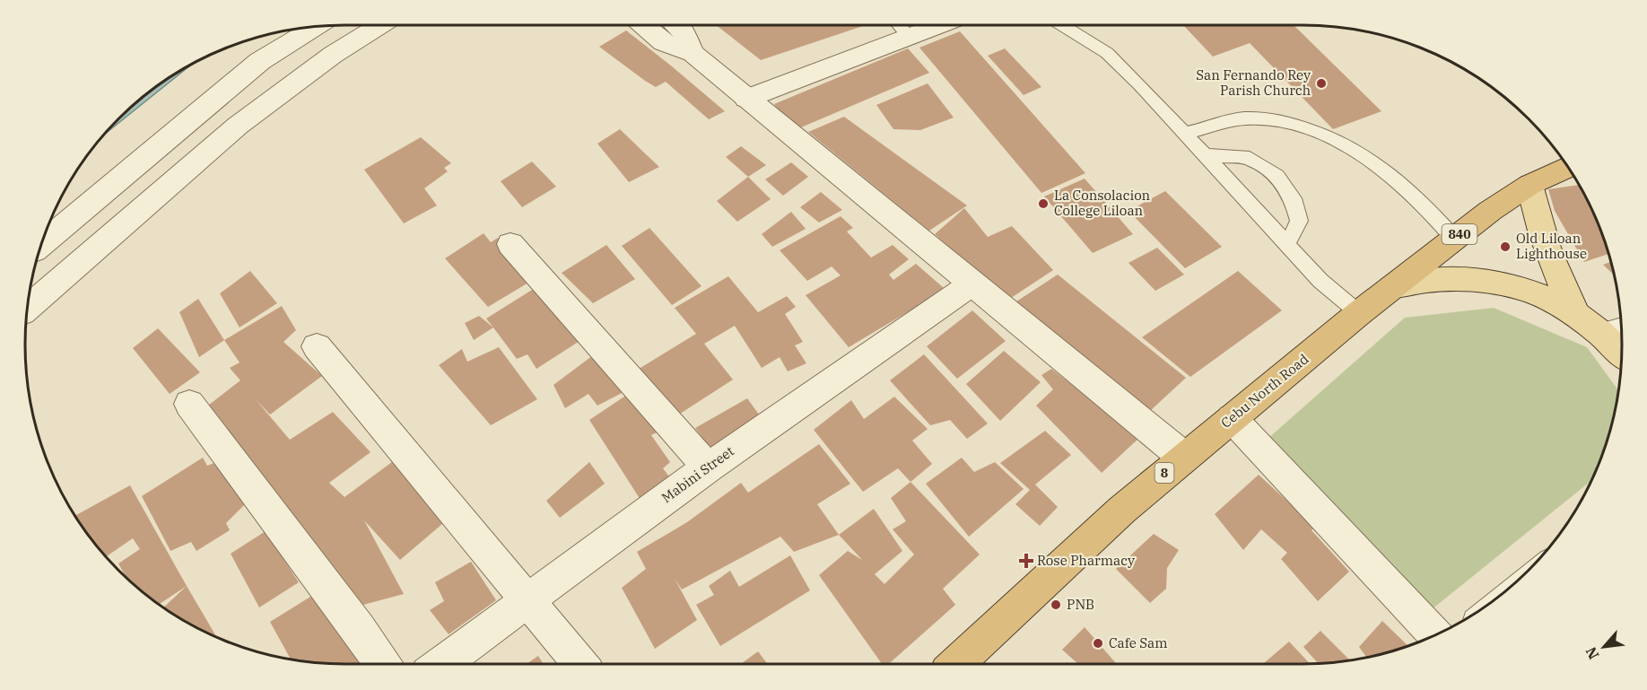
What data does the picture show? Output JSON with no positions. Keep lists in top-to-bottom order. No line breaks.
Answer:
{"streets":{"highway":["840","Cebu North Road","8"],"street":["Mabini Street"]},"crossings":[["840","Cebu North Road"]],"places":{"other":["San Fernando Rey Parish Church","La Consolacion College Liloan","Old Liloan Lighthouse","PNB","Cafe Sam"],"health":["Rose Pharmacy"]},"north":"bottom left"}
